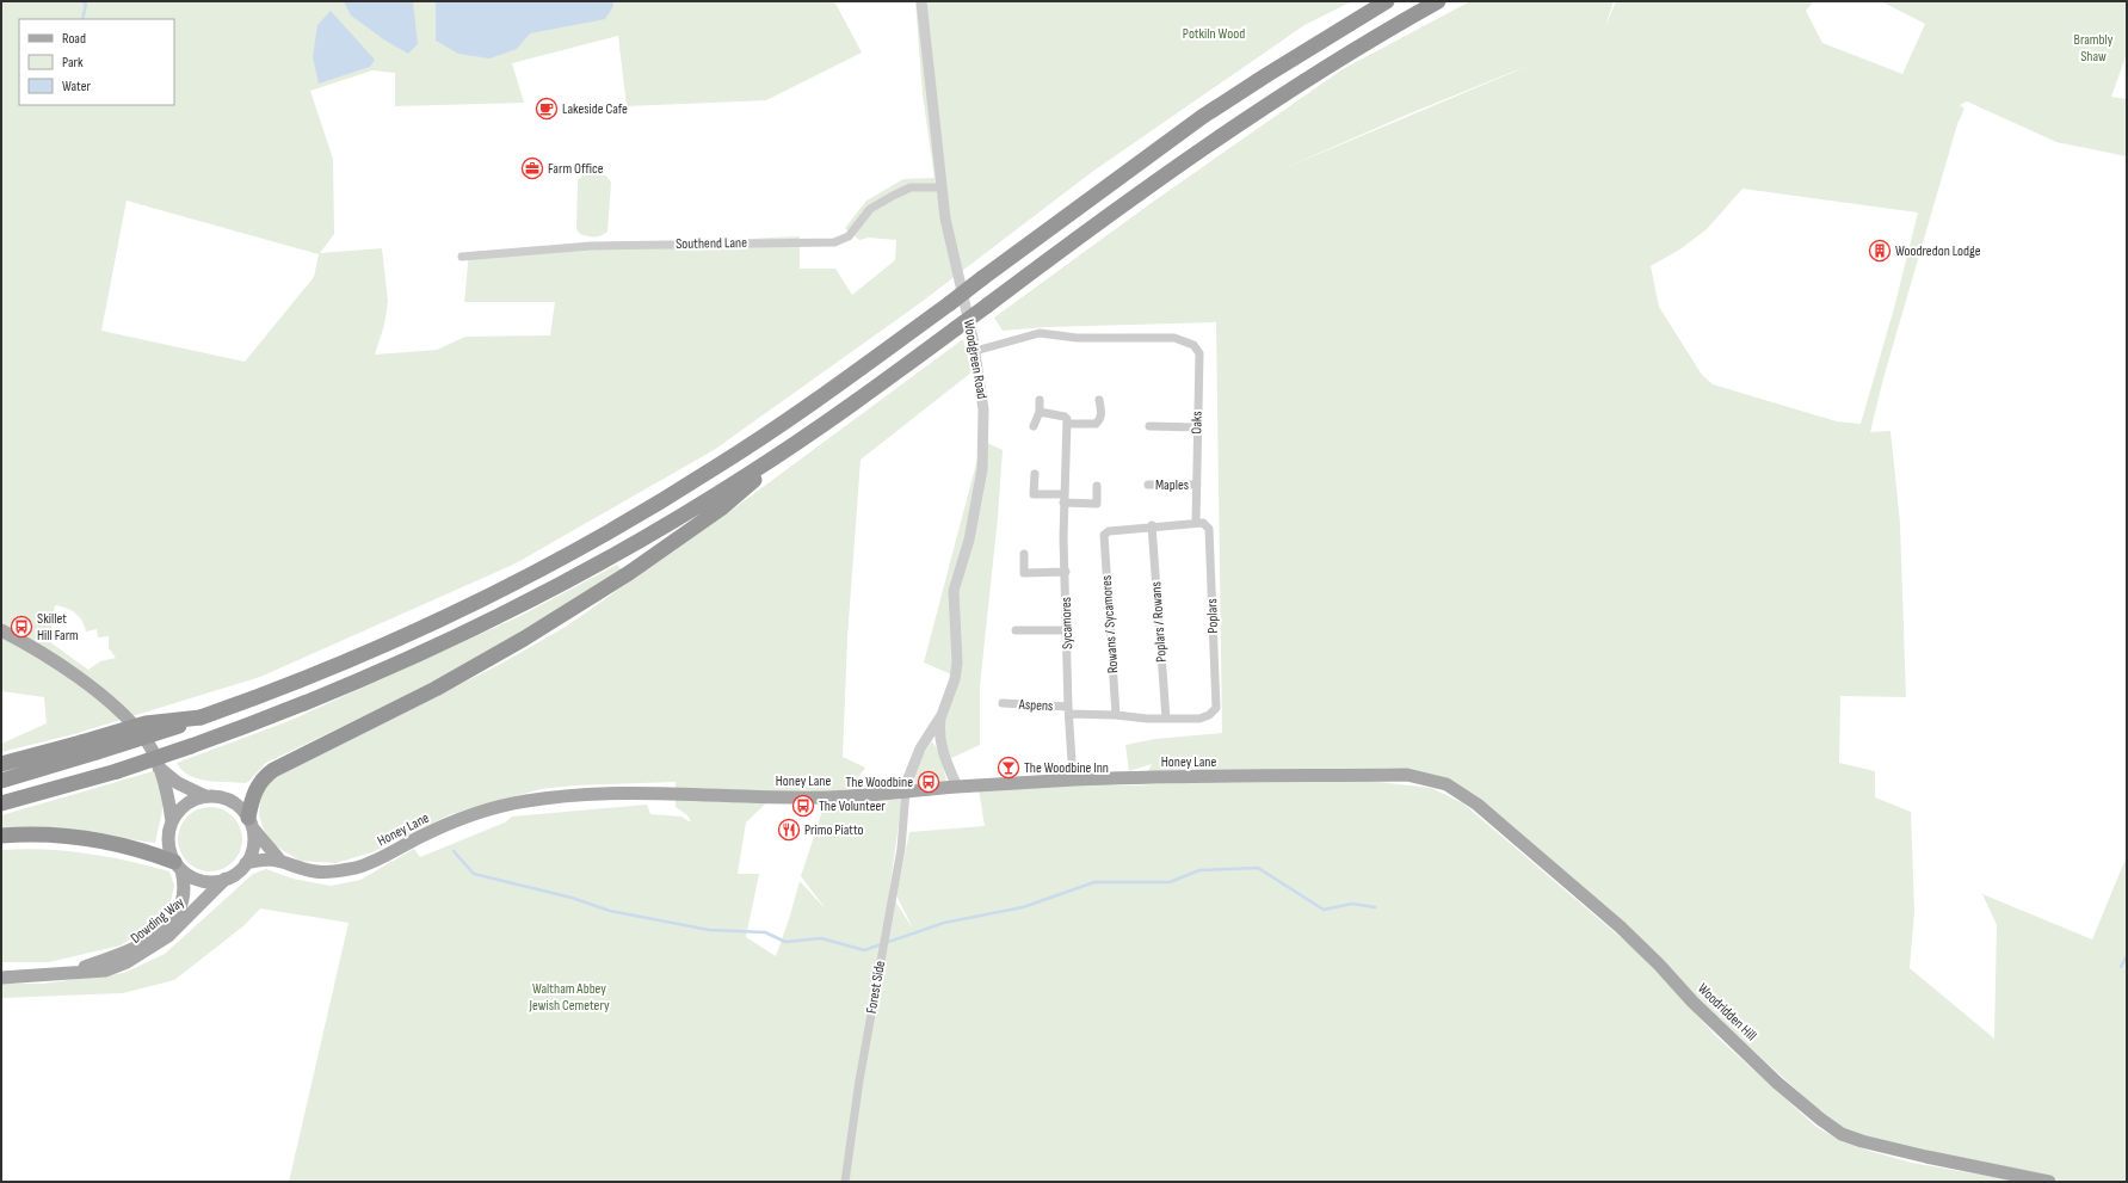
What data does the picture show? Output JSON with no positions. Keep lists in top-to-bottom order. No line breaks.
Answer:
{"streets":{"main road":["Honey Lane","Dowding Way","Woodridden Hill"],"street":["Southend Lane","Woodgreen Road","Oaks","Maples","Poplars","Poplars / Rowans","Sycamores","Rowans / Sycamores","Aspens","Forest Side"]},"crossings":[["Southend Lane","Woodgreen Road"],["Woodgreen Road","Oaks"],["Woodgreen Road","Honey Lane"],["Woodgreen Road","Forest Side"],["Oaks","Maples"],["Oaks","Poplars"],["Poplars","Poplars / Rowans"],["Poplars","Aspens"],["Poplars / Rowans","Rowans / Sycamores"],["Poplars / Rowans","Aspens"],["Sycamores","Aspens"],["Sycamores","Honey Lane"],["Rowans / Sycamores","Aspens"],["Honey Lane","Dowding Way"],["Honey Lane","Forest Side"],["Honey Lane","Woodridden Hill"]],"parks":["Potkiln Wood","Brambly Shaw","Waltham Abbey Jewish Cemetery"],"places":{"cafe":["Lakeside Cafe"],"office":["Farm Office"],"building":["Woodredon Lodge"],"bus stop":["Skillet Hill Farm","The Woodbine","The Volunteer"],"bar":["The Woodbine Inn"],"restaurant":["Primo Piatto"]},"legend":["Road","Park","Water"]}
